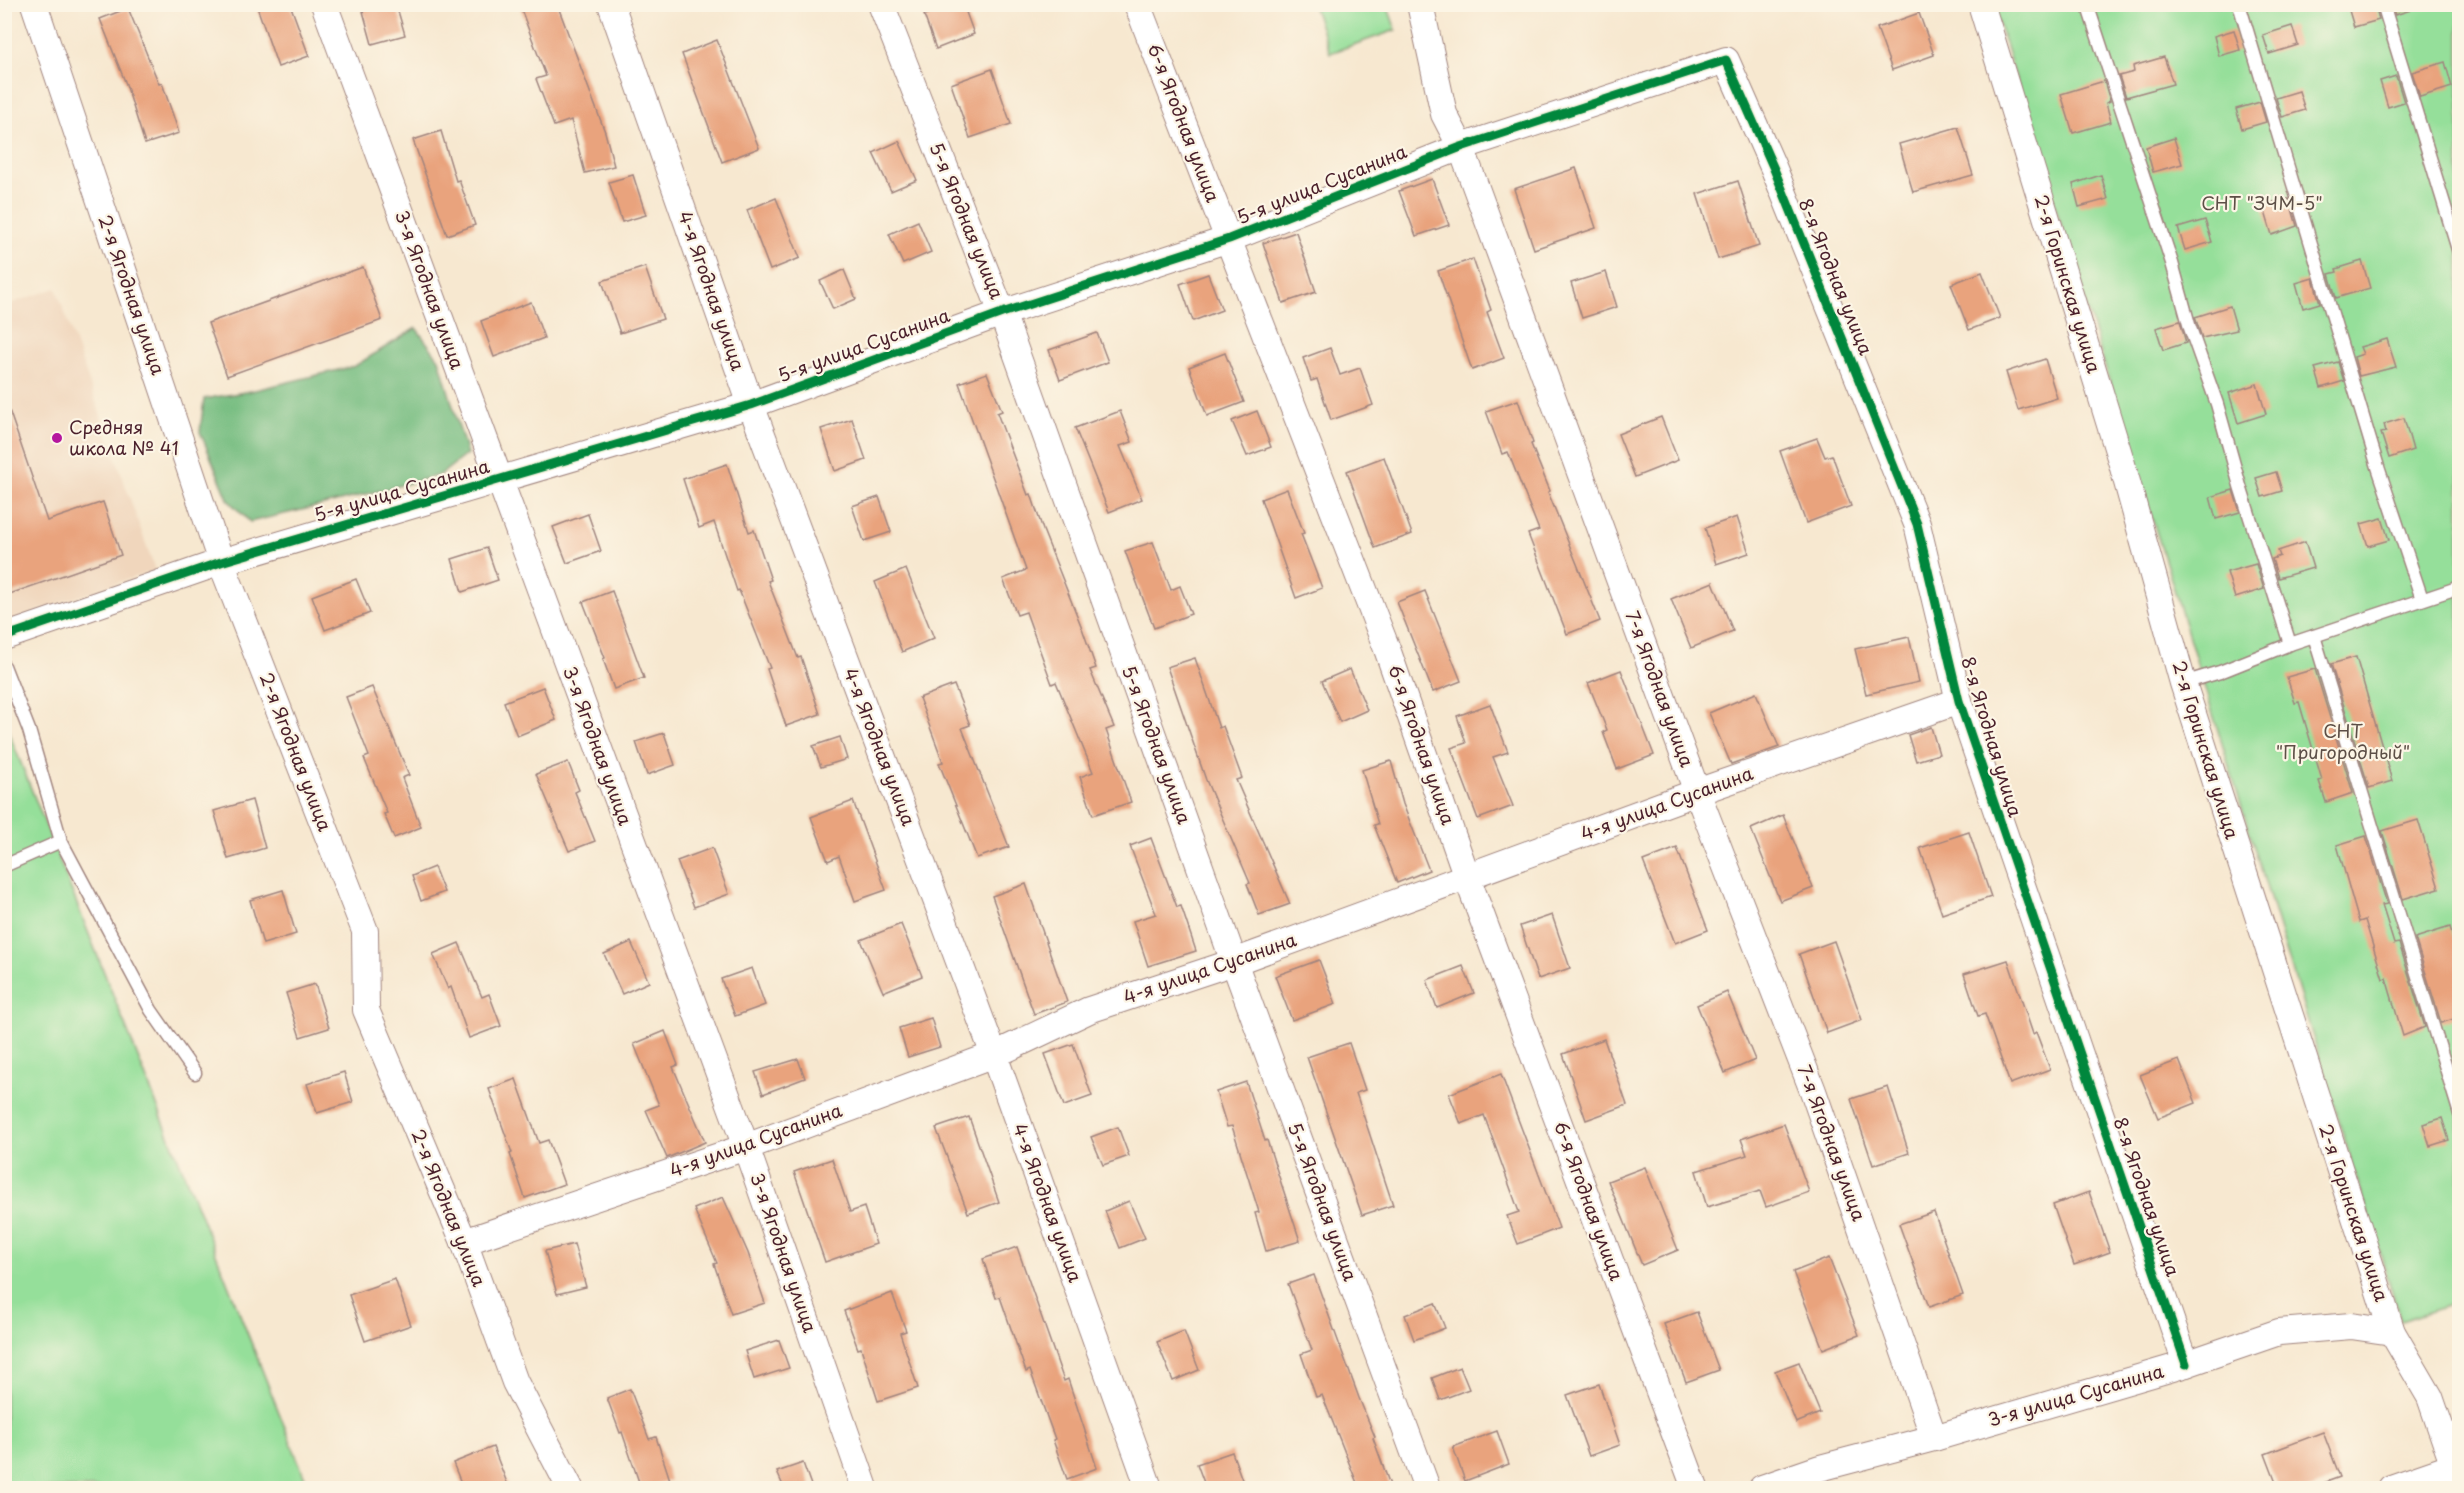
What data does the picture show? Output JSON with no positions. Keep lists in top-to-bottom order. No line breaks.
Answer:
{"streets":{"street":["6-я Ягодная улица","5-я улица Сусанина","5-я Ягодная улица","8-я Ягодная улица","2-я Горинская улица","3-я Ягодная улица","4-я Ягодная улица","2-я Ягодная улица","7-я Ягодная улица","4-я улица Сусанина","3-я улица Сусанина"]},"crossings":[["6-я Ягодная улица","5-я улица Сусанина"],["6-я Ягодная улица","4-я улица Сусанина"],["5-я улица Сусанина","5-я Ягодная улица"],["5-я улица Сусанина","8-я Ягодная улица"],["5-я улица Сусанина","3-я Ягодная улица"],["5-я улица Сусанина","4-я Ягодная улица"],["5-я улица Сусанина","2-я Ягодная улица"],["5-я улица Сусанина","7-я Ягодная улица"],["5-я Ягодная улица","4-я улица Сусанина"],["8-я Ягодная улица","4-я улица Сусанина"],["8-я Ягодная улица","3-я улица Сусанина"],["2-я Горинская улица","3-я улица Сусанина"],["3-я Ягодная улица","4-я улица Сусанина"],["4-я Ягодная улица","4-я улица Сусанина"],["2-я Ягодная улица","4-я улица Сусанина"],["7-я Ягодная улица","4-я улица Сусанина"],["7-я Ягодная улица","3-я улица Сусанина"]],"parks":["СНТ \"ЗЧМ-5\"","СНТ \"Пригородный\""],"places":["Средняя школа № 41"]}
